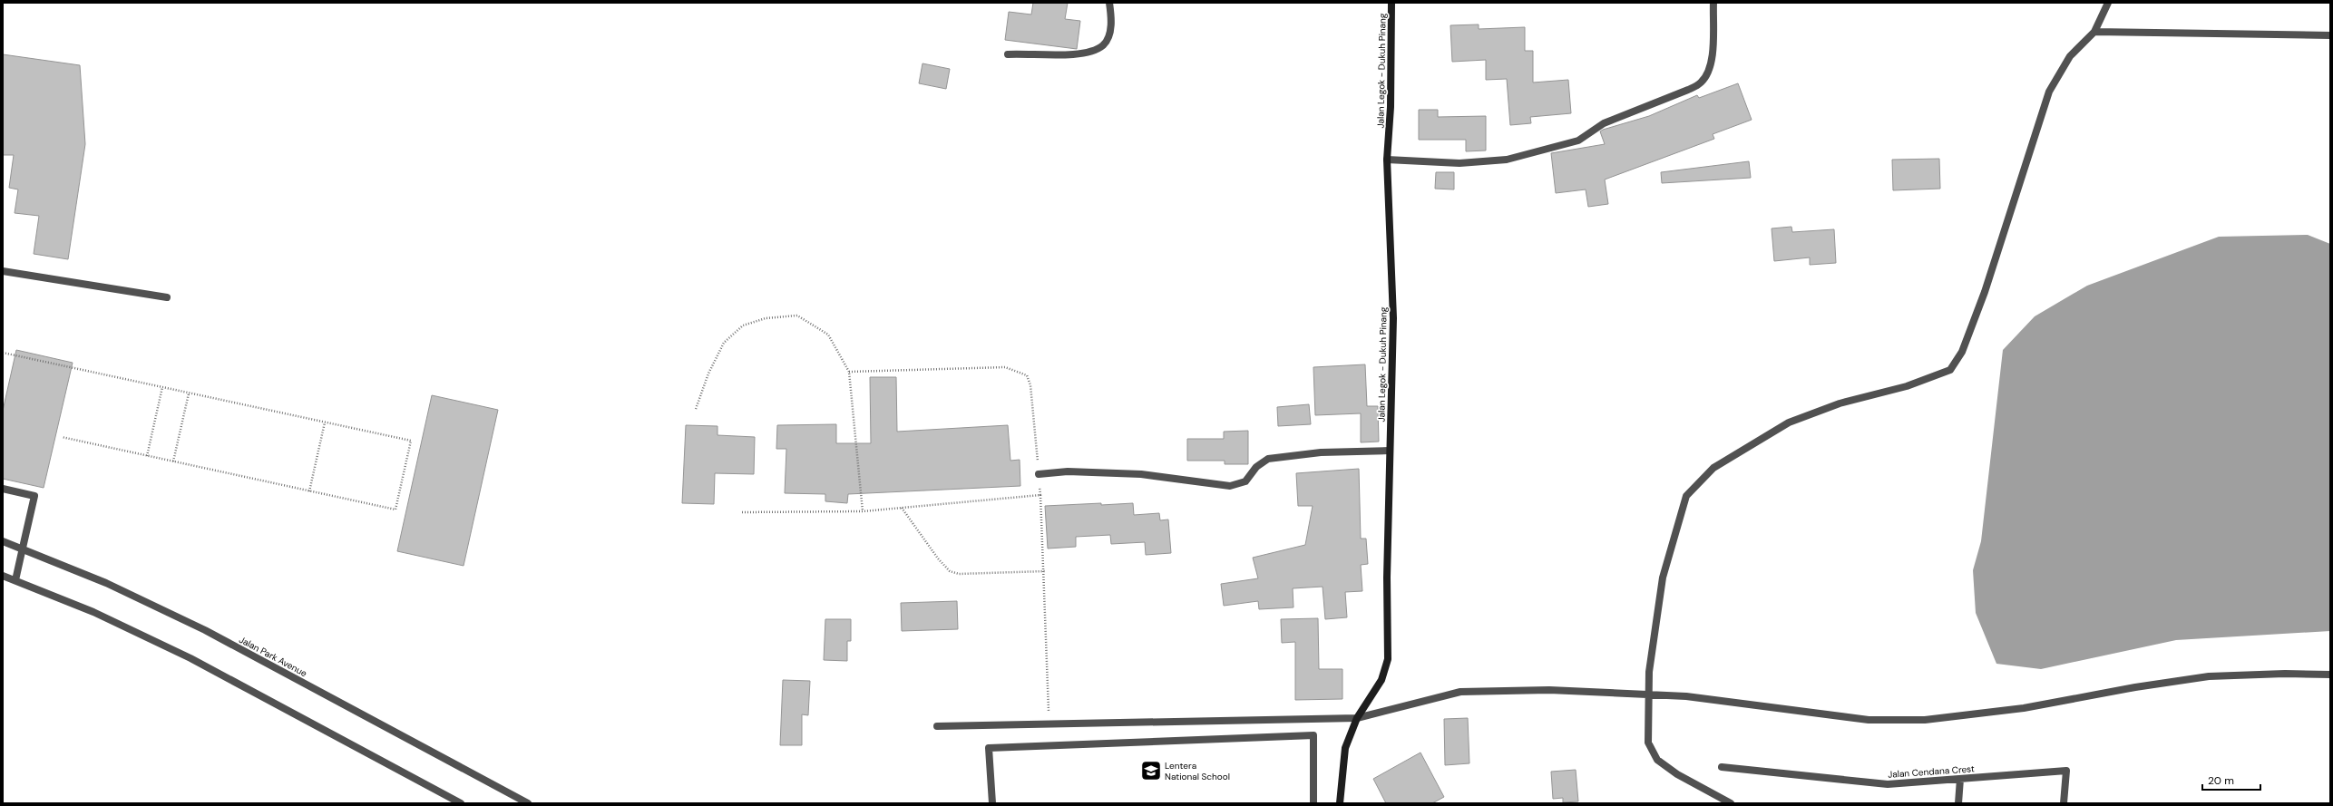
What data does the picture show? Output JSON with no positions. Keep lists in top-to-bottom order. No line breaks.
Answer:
{"streets":{"street":["Jalan Legok - Dukuh Pinang","Jalan Park Avenue","Jalan Cendana Crest"]},"places":{"school or university":["Lentera National School"]},"scale_bar":"20 m"}
